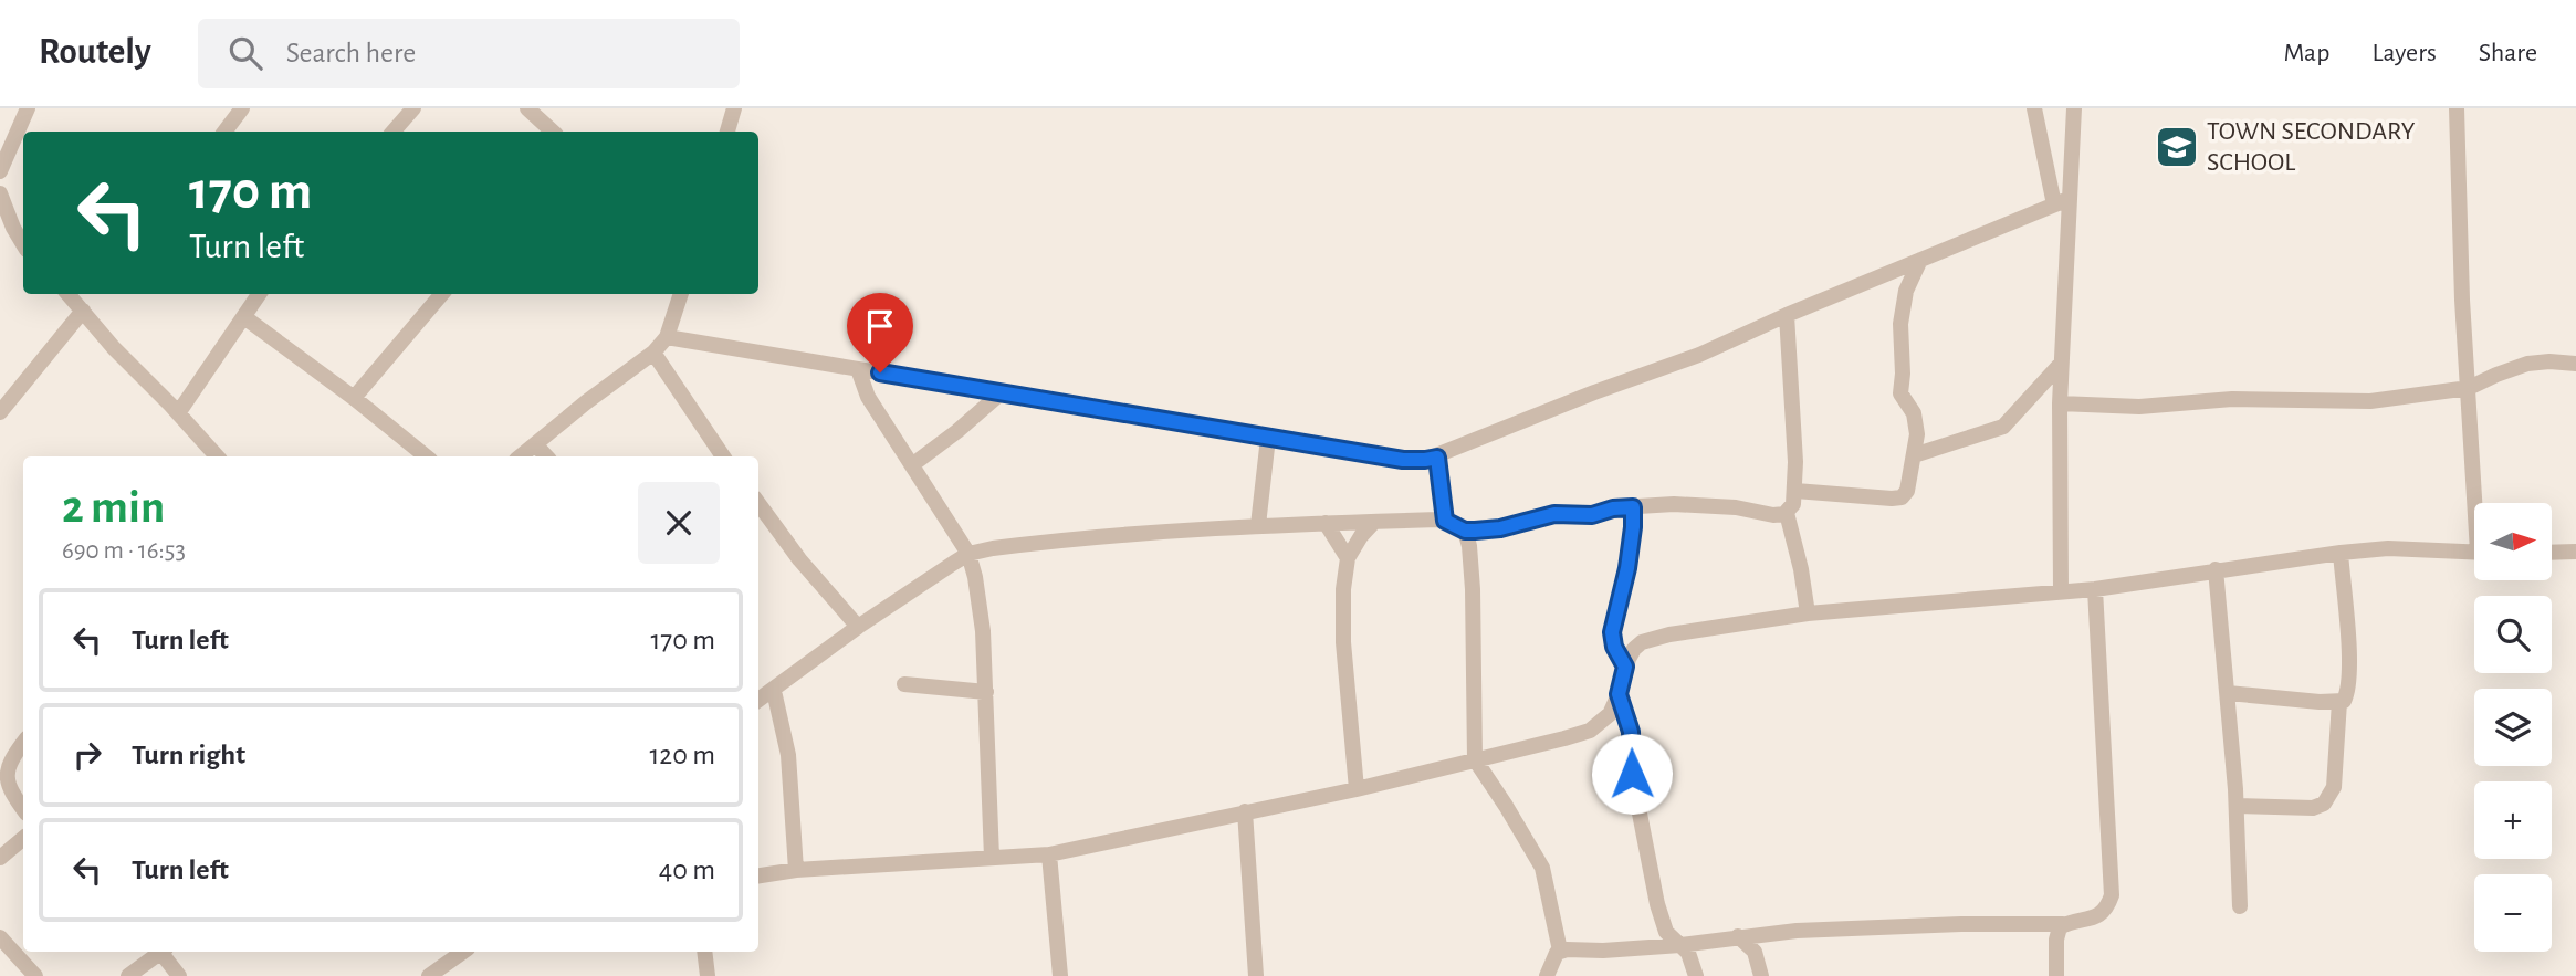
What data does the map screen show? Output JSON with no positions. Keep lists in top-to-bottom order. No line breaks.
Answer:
{"places":{"school or university":["TOWN SECONDARY SCHOOL"]},"north":"right","page":{"header":"Routely","search":"Search here","nav":["Map","Layers","Share"],"turn":["170 m","Turn left"],"heading":["2 min","690 m · 16:53"],"map_buttons":["+","−"],"list":[{"name":"Turn left","value":"170 m"},{"name":"Turn right","value":"120 m"},{"name":"Turn left","value":"40 m"}]}}
